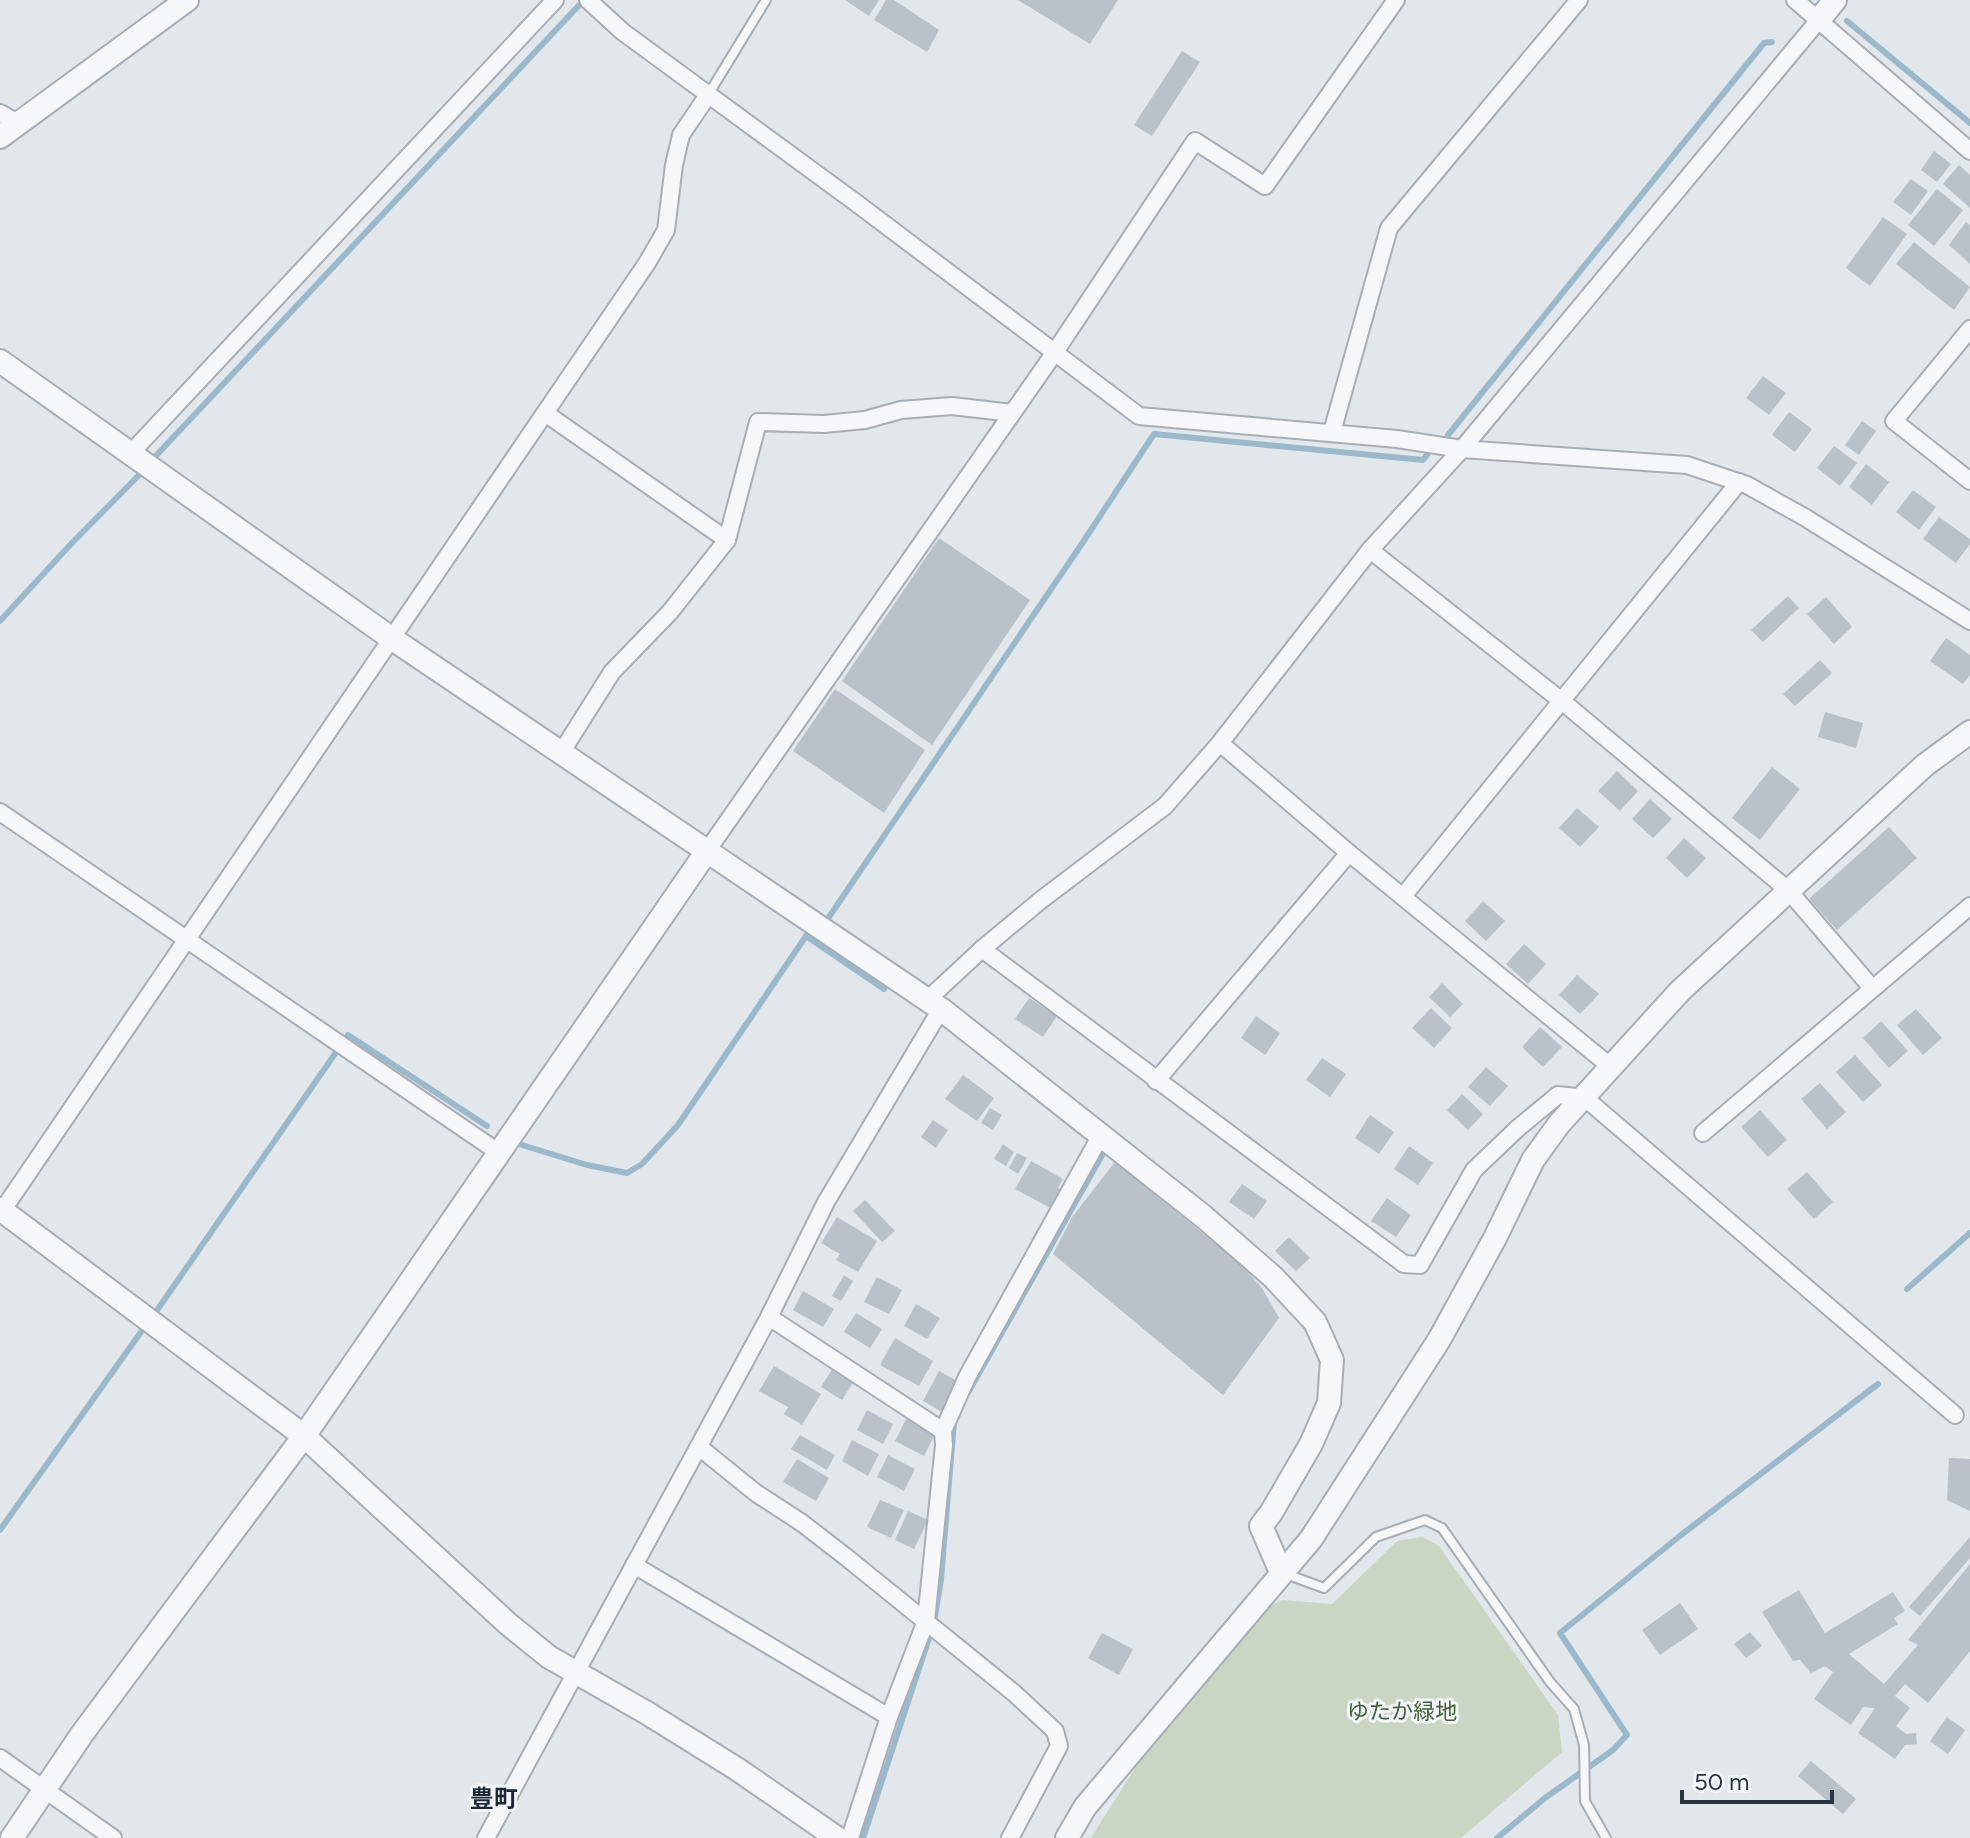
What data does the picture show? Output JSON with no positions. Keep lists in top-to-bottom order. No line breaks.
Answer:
{"districts":["豊町"],"parks":["ゆたか緑地"],"scale_bar":"50 m"}
